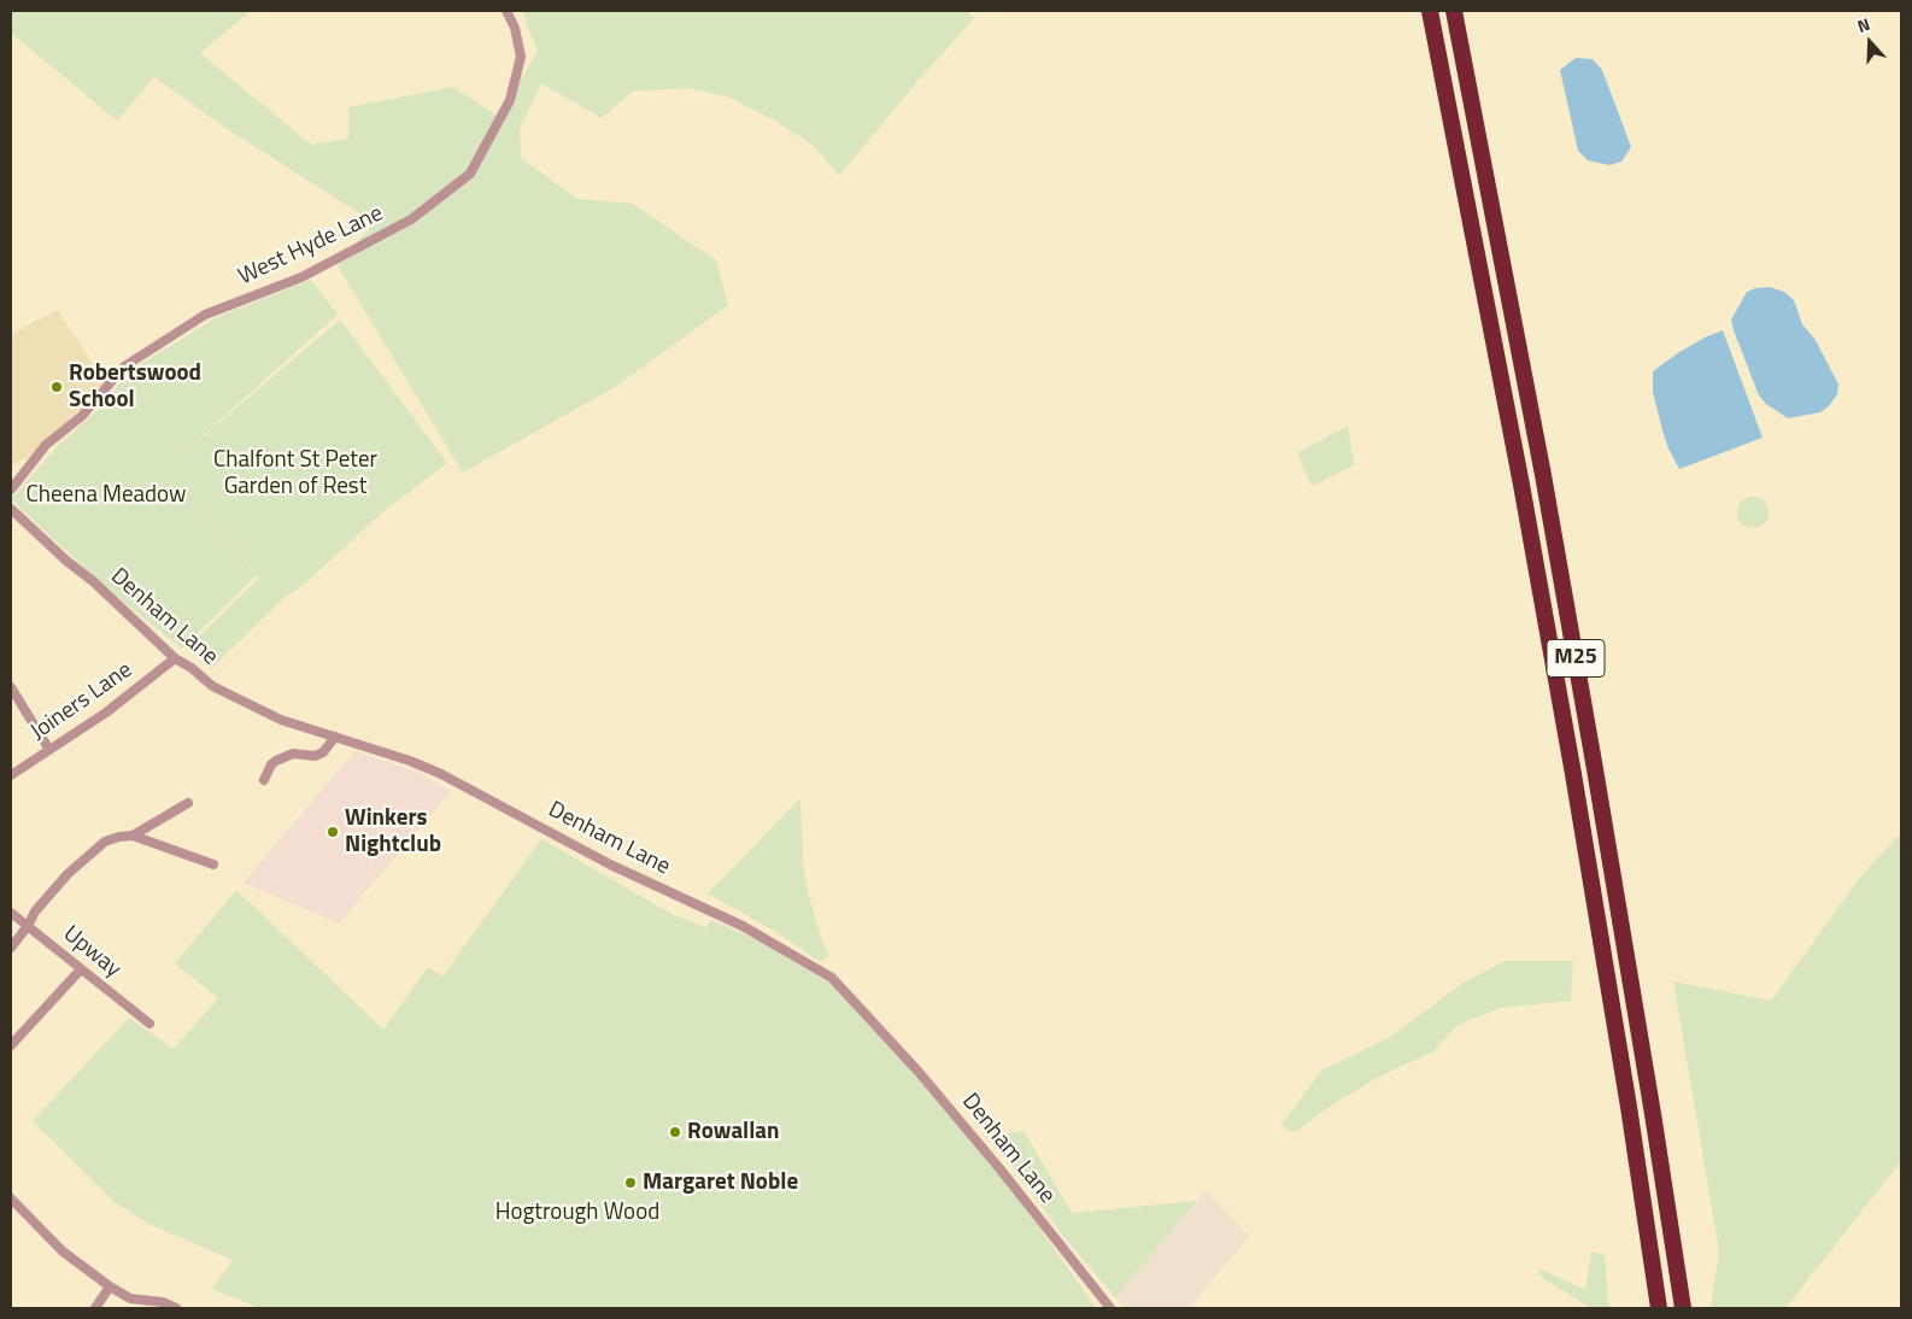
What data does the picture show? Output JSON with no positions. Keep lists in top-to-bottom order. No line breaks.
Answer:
{"streets":{"highway":["M25"],"street":["West Hyde Lane","Denham Lane","Joiners Lane","Upway"]},"crossings":[["Denham Lane","Joiners Lane"]],"parks":["Chalfont St Peter Garden of Rest","Cheena Meadow","Hogtrough Wood"],"places":["Robertswood School","Winkers Nightclub","Rowallan","Margaret Noble"],"north":"top"}
